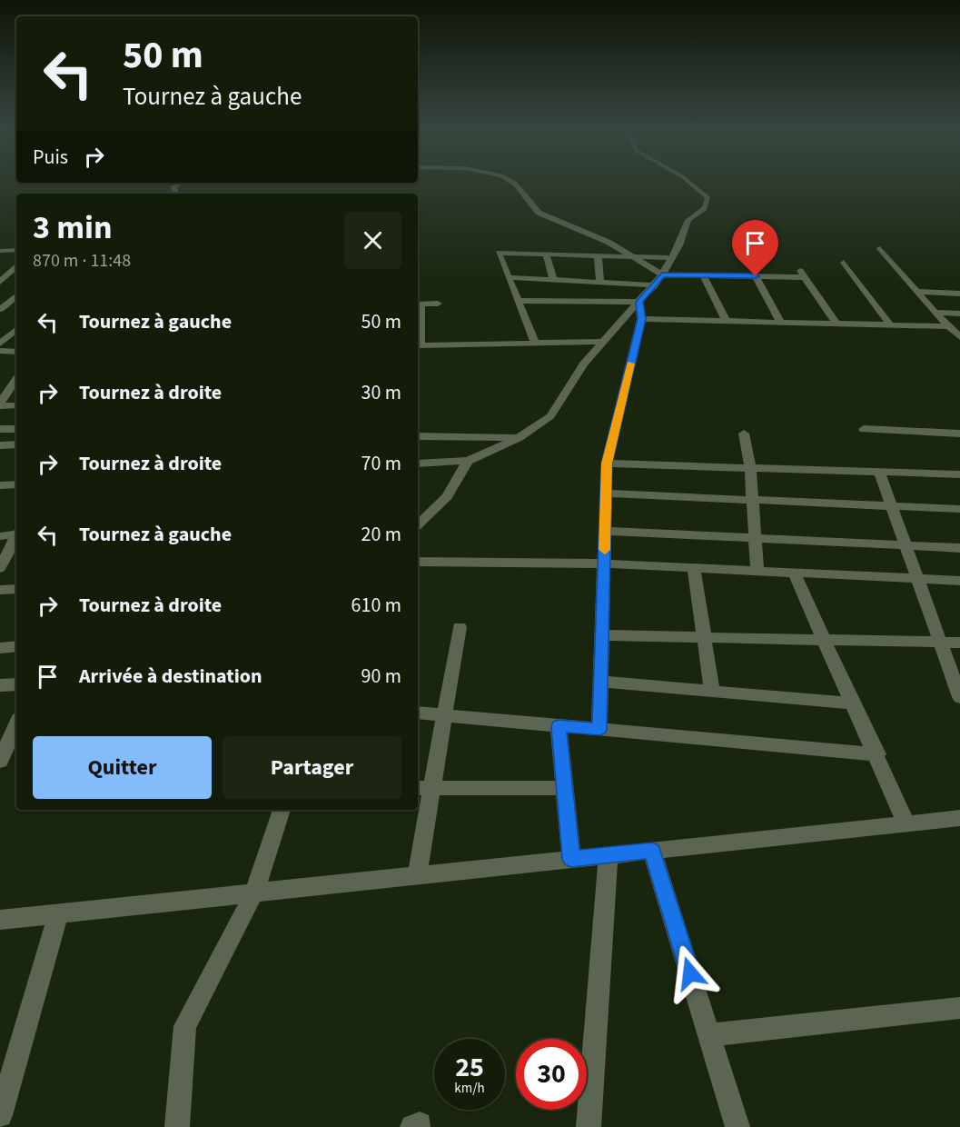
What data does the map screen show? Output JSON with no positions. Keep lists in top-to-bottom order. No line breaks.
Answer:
{"page":{"turn":["50 m","Tournez à gauche"],"then":"Puis","heading":["3 min","870 m · 11:48"],"list":[{"name":"Tournez à gauche","value":"50 m"},{"name":"Tournez à droite","value":"30 m"},{"name":"Tournez à droite","value":"70 m"},{"name":"Tournez à gauche","value":"20 m"},{"name":"Tournez à droite","value":"610 m"},{"name":"Arrivée à destination","value":"90 m"}],"buttons":["Quitter","Partager"],"speed":"25 km/h","limit":"30"}}
